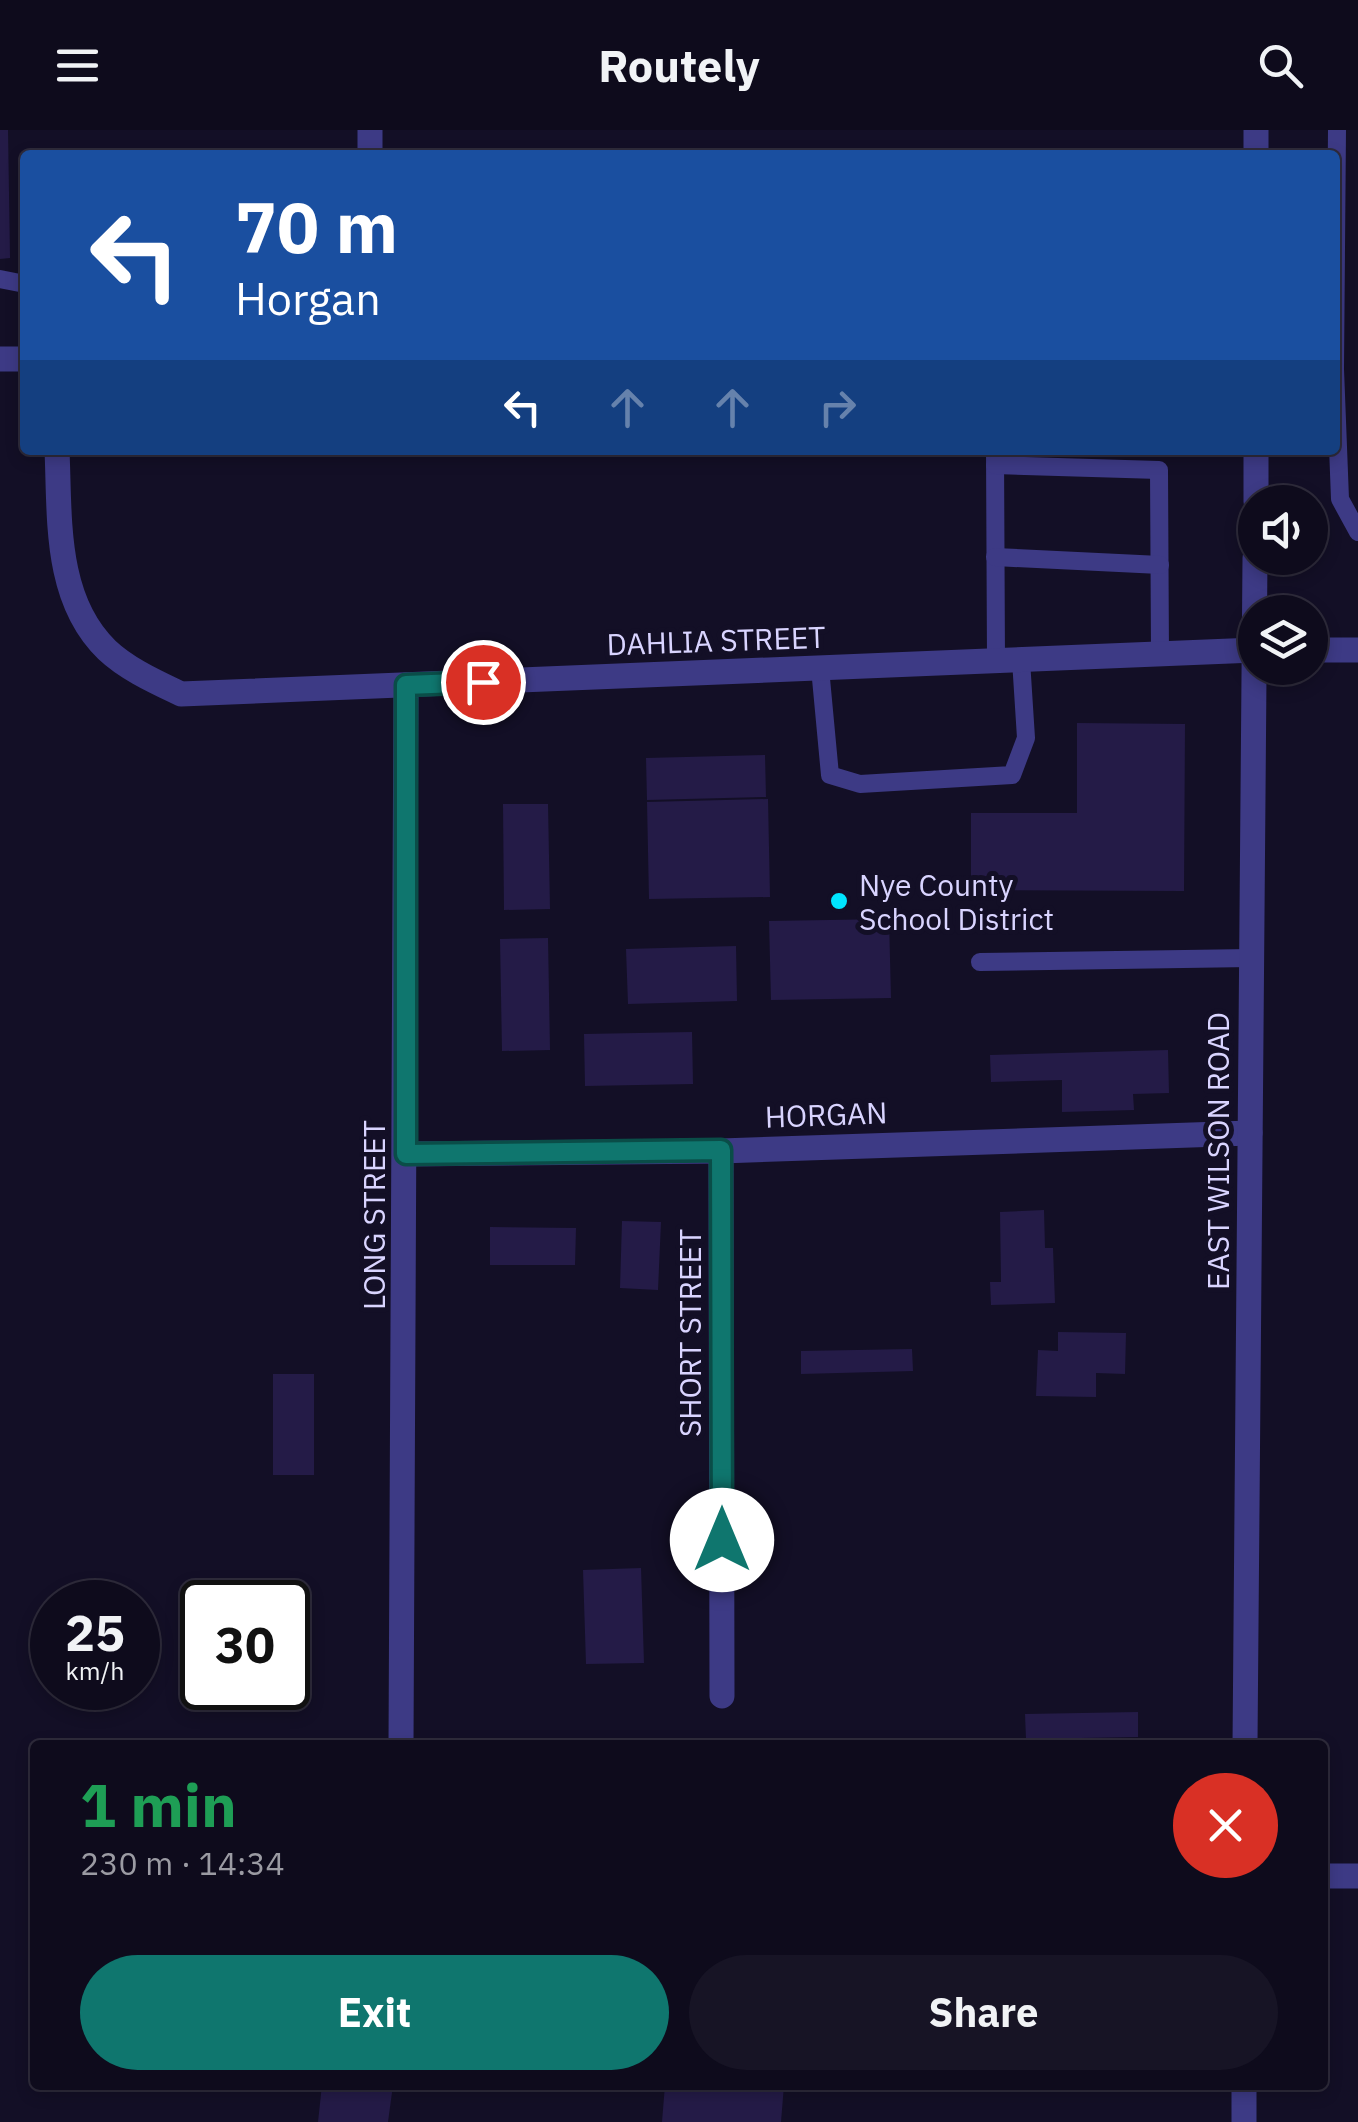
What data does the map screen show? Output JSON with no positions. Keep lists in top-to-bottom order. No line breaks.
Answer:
{"streets":{"street":["DAHLIA STREET","HORGAN","EAST WILSON ROAD","LONG STREET","SHORT STREET"]},"crossings":[["DAHLIA STREET","LONG STREET"],["HORGAN","EAST WILSON ROAD"],["HORGAN","LONG STREET"],["HORGAN","SHORT STREET"]],"places":["Nye County School District"],"page":{"header":"Routely","turn":["70 m","Horgan"],"speed":"25 km/h","limit":"30","heading":["1 min","230 m · 14:34"],"buttons":["Exit","Share"]}}
